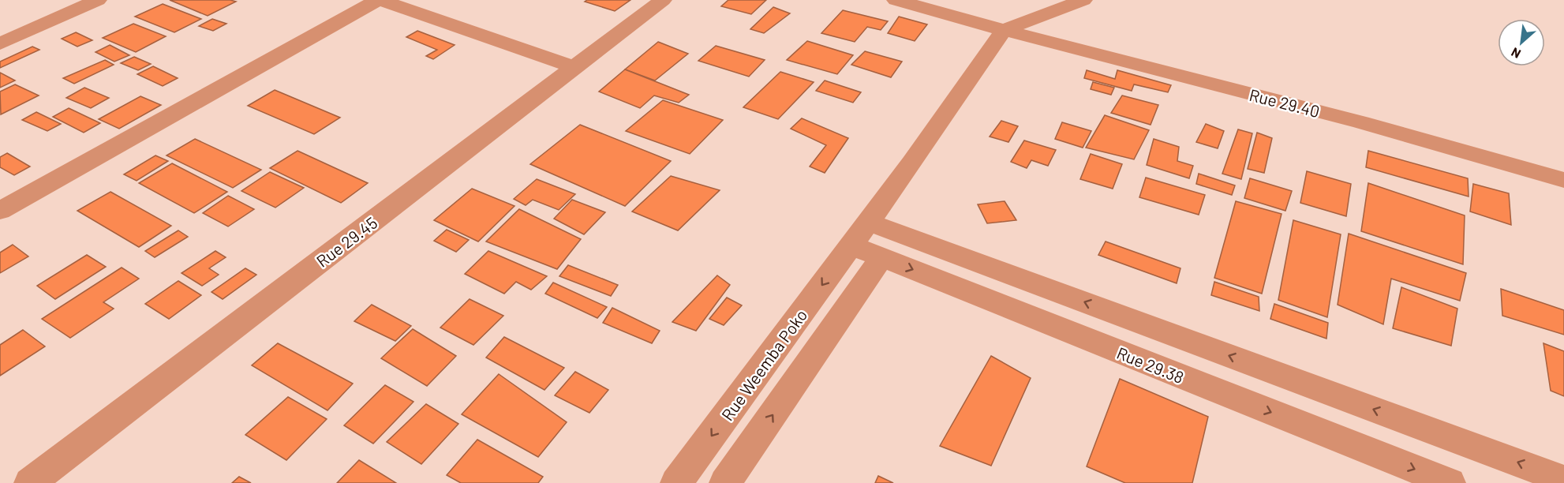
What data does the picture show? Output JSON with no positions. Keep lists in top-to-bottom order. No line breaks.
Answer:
{"streets":{"street":["Rue 29.40","Rue 29.45","Rue Weemba Poko","Rue 29.38"]},"crossings":[["Rue 29.40","Rue Weemba Poko"],["Rue Weemba Poko","Rue 29.38"]],"north":"bottom left"}
